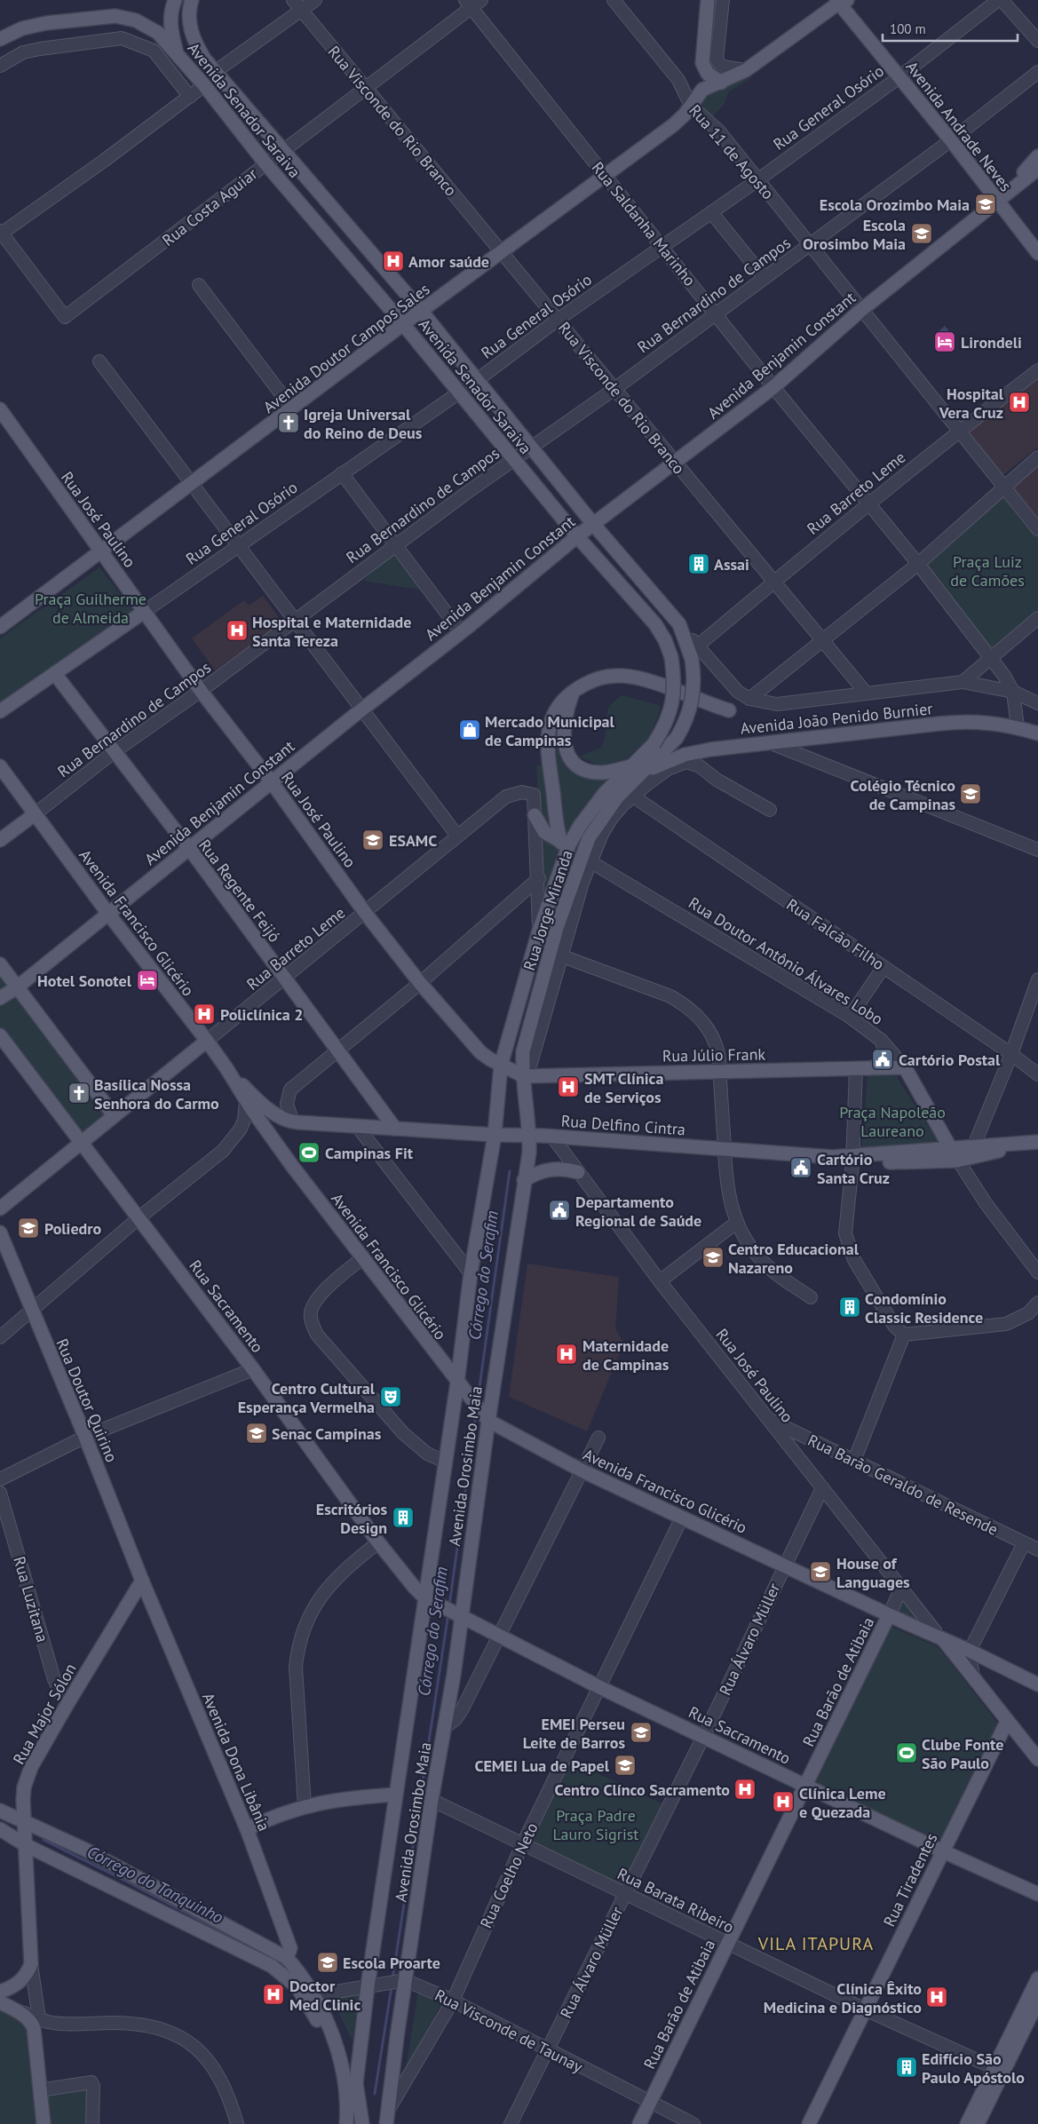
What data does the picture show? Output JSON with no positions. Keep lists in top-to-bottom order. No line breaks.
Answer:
{"streets":{"main road":["Rua General Osório","Avenida Senador Saraiva","Avenida Andrade Neves","Rua Bernardino de Campos","Avenida Doutor Campos Sales","Avenida Benjamin Constant","Rua Barreto Leme","Rua José Paulino","Avenida João Penido Burnier","Rua Regente Feijó","Rua Jorge Miranda","Avenida Francisco Glicério","Rua Doutor Antônio Álvares Lobo","Rua Júlio Frank","Rua Delfino Cintra","Rua Sacramento","Rua Doutor Quirino","Avenida Orosimbo Maia","Rua Barão de Atibaia","Rua Major Sólon","Avenida Dona Libânia","Rua Tiradentes"],"street":["Rua Visconde do Rio Branco","Rua 11 de Agosto","Rua Costa Aguiar","Rua Saldanha Marinho","Rua Falcão Filho","Rua Barão Geraldo de Resende","Rua Luzitana","Rua Álvaro Müller","Rua Coelho Neto","Rua Barata Ribeiro","Rua Visconde de Taunay"]},"crossings":[["Rua General Osório","Avenida Senador Saraiva"],["Rua General Osório","Rua Visconde do Rio Branco"],["Rua General Osório","Avenida Andrade Neves"],["Rua General Osório","Rua 11 de Agosto"],["Rua General Osório","Rua Saldanha Marinho"],["Rua General Osório","Rua José Paulino"],["Rua General Osório","Rua Regente Feijó"],["Avenida Senador Saraiva","Rua Costa Aguiar"],["Avenida Senador Saraiva","Rua Bernardino de Campos"],["Avenida Senador Saraiva","Avenida Doutor Campos Sales"],["Avenida Senador Saraiva","Avenida Benjamin Constant"],["Avenida Senador Saraiva","Avenida João Penido Burnier"],["Avenida Senador Saraiva","Rua Jorge Miranda"],["Rua Visconde do Rio Branco","Rua Costa Aguiar"],["Rua Visconde do Rio Branco","Rua Bernardino de Campos"],["Rua Visconde do Rio Branco","Avenida Doutor Campos Sales"],["Rua Visconde do Rio Branco","Avenida Benjamin Constant"],["Rua Visconde do Rio Branco","Rua Barreto Leme"],["Avenida Andrade Neves","Rua Bernardino de Campos"],["Avenida Andrade Neves","Avenida Doutor Campos Sales"],["Avenida Andrade Neves","Avenida Benjamin Constant"],["Rua 11 de Agosto","Rua Bernardino de Campos"],["Rua 11 de Agosto","Avenida Doutor Campos Sales"],["Rua 11 de Agosto","Avenida Benjamin Constant"],["Rua 11 de Agosto","Rua Barreto Leme"],["Rua Costa Aguiar","Rua Saldanha Marinho"],["Rua Saldanha Marinho","Rua Bernardino de Campos"],["Rua Saldanha Marinho","Avenida Doutor Campos Sales"],["Rua Saldanha Marinho","Avenida Benjamin Constant"],["Rua Saldanha Marinho","Rua Barreto Leme"],["Rua Saldanha Marinho","Avenida João Penido Burnier"],["Rua Bernardino de Campos","Rua José Paulino"],["Rua Bernardino de Campos","Rua Regente Feijó"],["Rua Bernardino de Campos","Avenida Francisco Glicério"],["Avenida Doutor Campos Sales","Rua José Paulino"],["Avenida Benjamin Constant","Rua José Paulino"],["Avenida Benjamin Constant","Rua Regente Feijó"],["Avenida Benjamin Constant","Avenida Francisco Glicério"],["Rua Barreto Leme","Rua José Paulino"],["Rua Barreto Leme","Rua Regente Feijó"],["Rua Barreto Leme","Rua Jorge Miranda"],["Rua Barreto Leme","Avenida Francisco Glicério"],["Rua Barreto Leme","Rua Sacramento"],["Rua José Paulino","Rua Jorge Miranda"],["Rua José Paulino","Avenida Francisco Glicério"],["Rua José Paulino","Rua Júlio Frank"],["Rua José Paulino","Rua Delfino Cintra"],["Rua José Paulino","Avenida Orosimbo Maia"],["Rua José Paulino","Rua Barão Geraldo de Resende"],["Rua José Paulino","Rua Álvaro Müller"],["Rua José Paulino","Rua Barão de Atibaia"],["Rua José Paulino","Rua Tiradentes"],["Avenida João Penido Burnier","Rua Jorge Miranda"],["Rua Regente Feijó","Rua Delfino Cintra"],["Rua Jorge Miranda","Rua Falcão Filho"],["Rua Jorge Miranda","Rua Doutor Antônio Álvares Lobo"],["Rua Jorge Miranda","Rua Júlio Frank"],["Rua Jorge Miranda","Avenida Orosimbo Maia"],["Avenida Francisco Glicério","Rua Delfino Cintra"],["Avenida Francisco Glicério","Avenida Orosimbo Maia"],["Avenida Francisco Glicério","Rua Álvaro Müller"],["Avenida Francisco Glicério","Rua Barão de Atibaia"],["Avenida Francisco Glicério","Rua Coelho Neto"],["Rua Doutor Antônio Álvares Lobo","Rua Júlio Frank"],["Rua Doutor Antônio Álvares Lobo","Rua Delfino Cintra"],["Rua Júlio Frank","Avenida Orosimbo Maia"],["Rua Delfino Cintra","Avenida Orosimbo Maia"],["Rua Sacramento","Avenida Orosimbo Maia"],["Rua Sacramento","Rua Álvaro Müller"],["Rua Sacramento","Rua Barão de Atibaia"],["Rua Sacramento","Rua Coelho Neto"],["Rua Sacramento","Rua Tiradentes"],["Rua Doutor Quirino","Rua Major Sólon"],["Rua Doutor Quirino","Avenida Dona Libânia"],["Avenida Orosimbo Maia","Rua Coelho Neto"],["Avenida Orosimbo Maia","Rua Barata Ribeiro"],["Avenida Orosimbo Maia","Rua Visconde de Taunay"],["Rua Luzitana","Rua Major Sólon"],["Rua Álvaro Müller","Rua Barata Ribeiro"],["Rua Álvaro Müller","Rua Visconde de Taunay"],["Rua Barão de Atibaia","Rua Barata Ribeiro"],["Rua Barão de Atibaia","Rua Visconde de Taunay"],["Rua Major Sólon","Avenida Dona Libânia"],["Rua Coelho Neto","Rua Barata Ribeiro"],["Rua Coelho Neto","Rua Visconde de Taunay"],["Rua Tiradentes","Rua Barata Ribeiro"]],"districts":["VILA ITAPURA"],"water":["Córrego do Serafim","Córrego do Tanquinho"],"parks":["Praça Luiz de Camões","Praça Guilherme de Almeida","Praça Napoleão Laureano","Praça Padre Lauro Sigrist"],"places":{"school or university":["Escola Orozimbo Maia","Escola Orosimbo Maia","Colégio Técnico de Campinas","ESAMC","Poliedro","Centro Educacional Nazareno","Senac Campinas","House of Languages","EMEI Perseu Leite de Barros","CEMEI Lua de Papel","Escola Proarte"],"hospital":["Amor saúde","Hospital Vera Cruz","Hospital e Maternidade Santa Tereza","Policlínica 2","SMT Clínica de Serviços","Maternidade de Campinas","Centro Clínco Sacramento","Clínica Leme e Quezada","Doctor Med Clinic","Clínica Êxito Medicina e Diagnóstico"],"hotel":["Lirondeli","Hotel Sonotel"],"church":["Igreja Universal do Reino de Deus","Basílica Nossa Senhora do Carmo"],"building":["Assai","Condomínio Classic Residence","Escritórios Design","Edifício São Paulo Apóstolo"],"shop":["Mercado Municipal de Campinas"],"public building":["Cartório Postal","Cartório Santa Cruz","Departamento Regional de Saúde"],"sports":["Campinas Fit","Clube Fonte São Paulo"],"theatre":["Centro Cultural Esperança Vermelha"]},"scale_bar":"100 m"}
